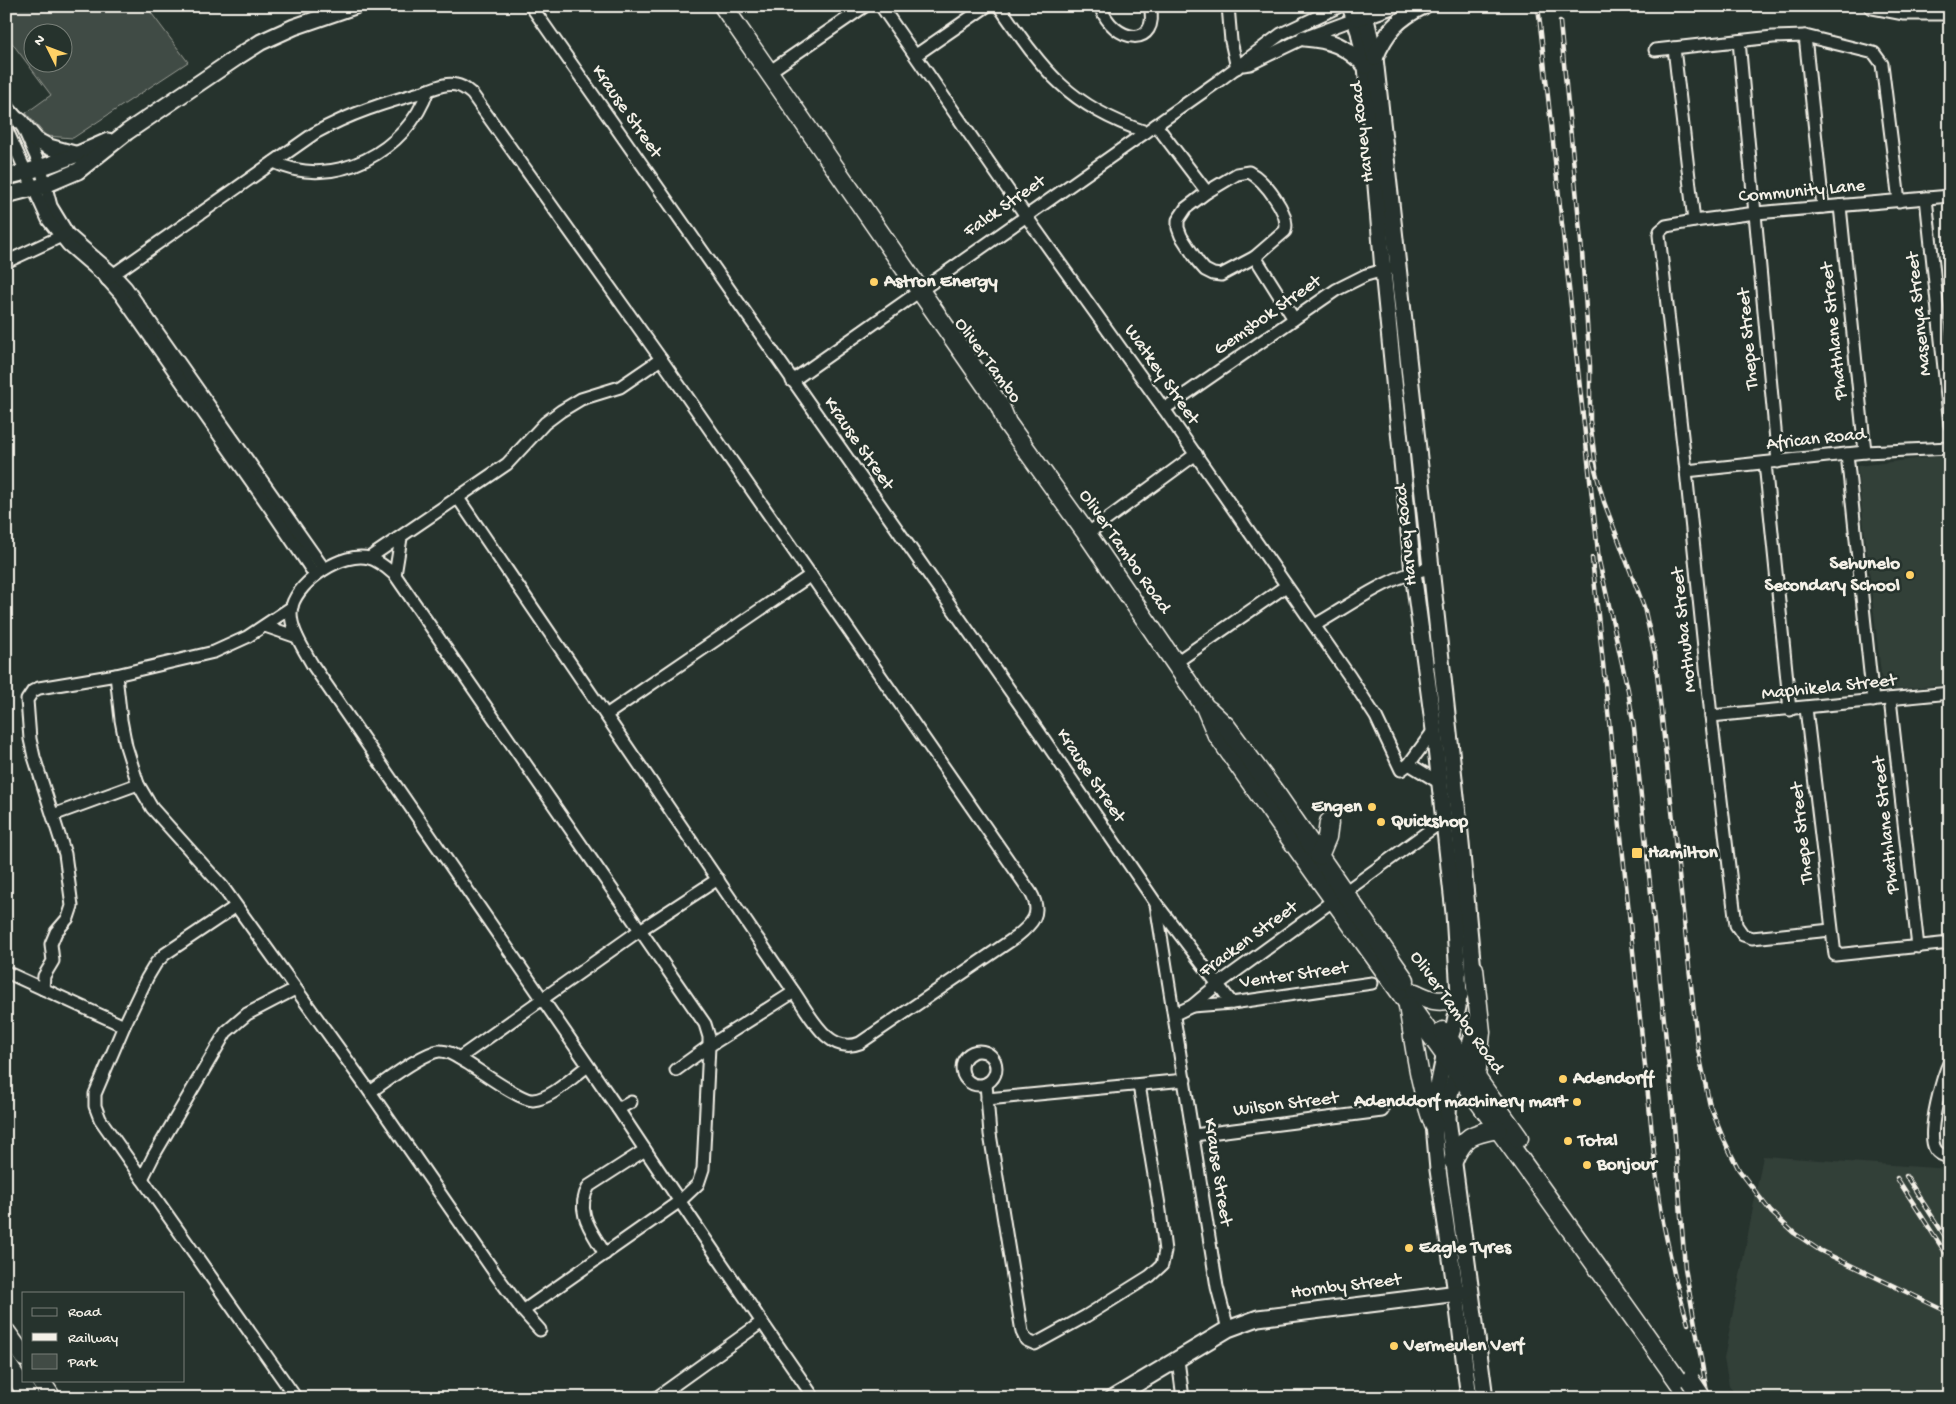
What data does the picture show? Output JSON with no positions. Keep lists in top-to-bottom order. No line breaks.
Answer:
{"streets":{"main road":["Harvey Road","Oliver Tambo","Oliver Tambo Road","Hornby Street"],"street":["Krause Street","Community Lane","Falck Street","Masenya Street","Gemsbok Street","Phathlane Street","Thepe Street","Watkey Street","African Road","Mothuba Street","Maphikela Street","Fracken Street","Venter Street","Wilson Street"]},"crossings":[["Krause Street","Falck Street"],["Krause Street","Fracken Street"],["Krause Street","Venter Street"],["Krause Street","Wilson Street"],["Krause Street","Hornby Street"],["Harvey Road","Falck Street"],["Harvey Road","Gemsbok Street"],["Harvey Road","Oliver Tambo Road"],["Harvey Road","Fracken Street"],["Harvey Road","Hornby Street"],["Community Lane","Masenya Street"],["Community Lane","Phathlane Street"],["Community Lane","Thepe Street"],["Community Lane","Mothuba Street"],["Falck Street","Oliver Tambo"],["Falck Street","Watkey Street"],["Gemsbok Street","Watkey Street"],["Phathlane Street","Thepe Street"],["Phathlane Street","African Road"],["Phathlane Street","Maphikela Street"],["Thepe Street","African Road"],["Thepe Street","Mothuba Street"],["Thepe Street","Maphikela Street"],["Oliver Tambo","Oliver Tambo Road"],["African Road","Mothuba Street"],["Oliver Tambo Road","Fracken Street"],["Mothuba Street","Maphikela Street"],["Fracken Street","Venter Street"]],"places":{"other":["Astron Energy","Sehunelo Secondary School","Engen","Quickshop","Adendorff","Adenddorf machinery mart","Total","Bonjour","Eagle Tyres","Vermeulen Verf"],"transit":["Hamilton"]},"legend":["Road","Railway","Park"],"north":"top left"}
